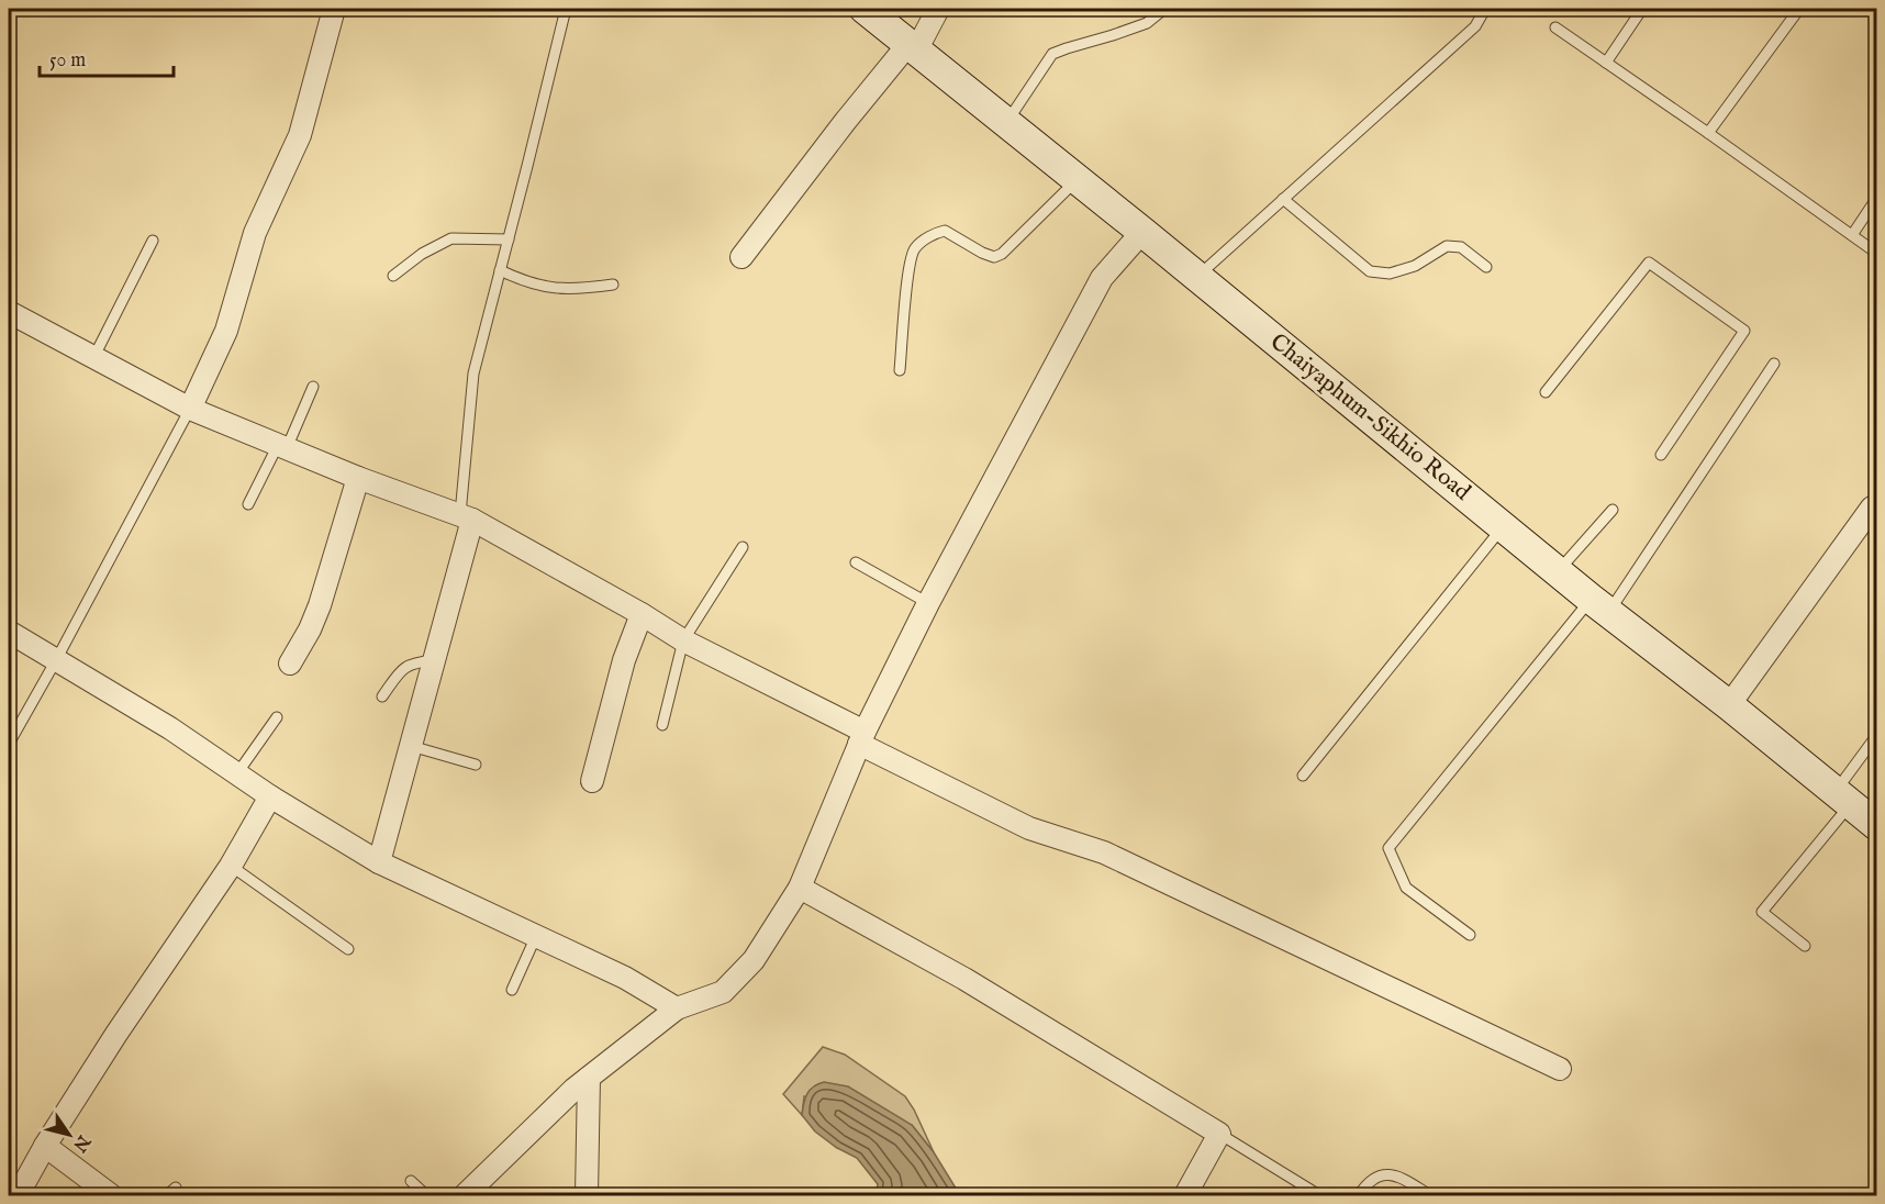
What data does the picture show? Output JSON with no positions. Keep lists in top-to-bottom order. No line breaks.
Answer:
{"streets":{"main road":["Chaiyaphum-Sikhio Road"]},"scale_bar":"50 m","north":"bottom right"}
